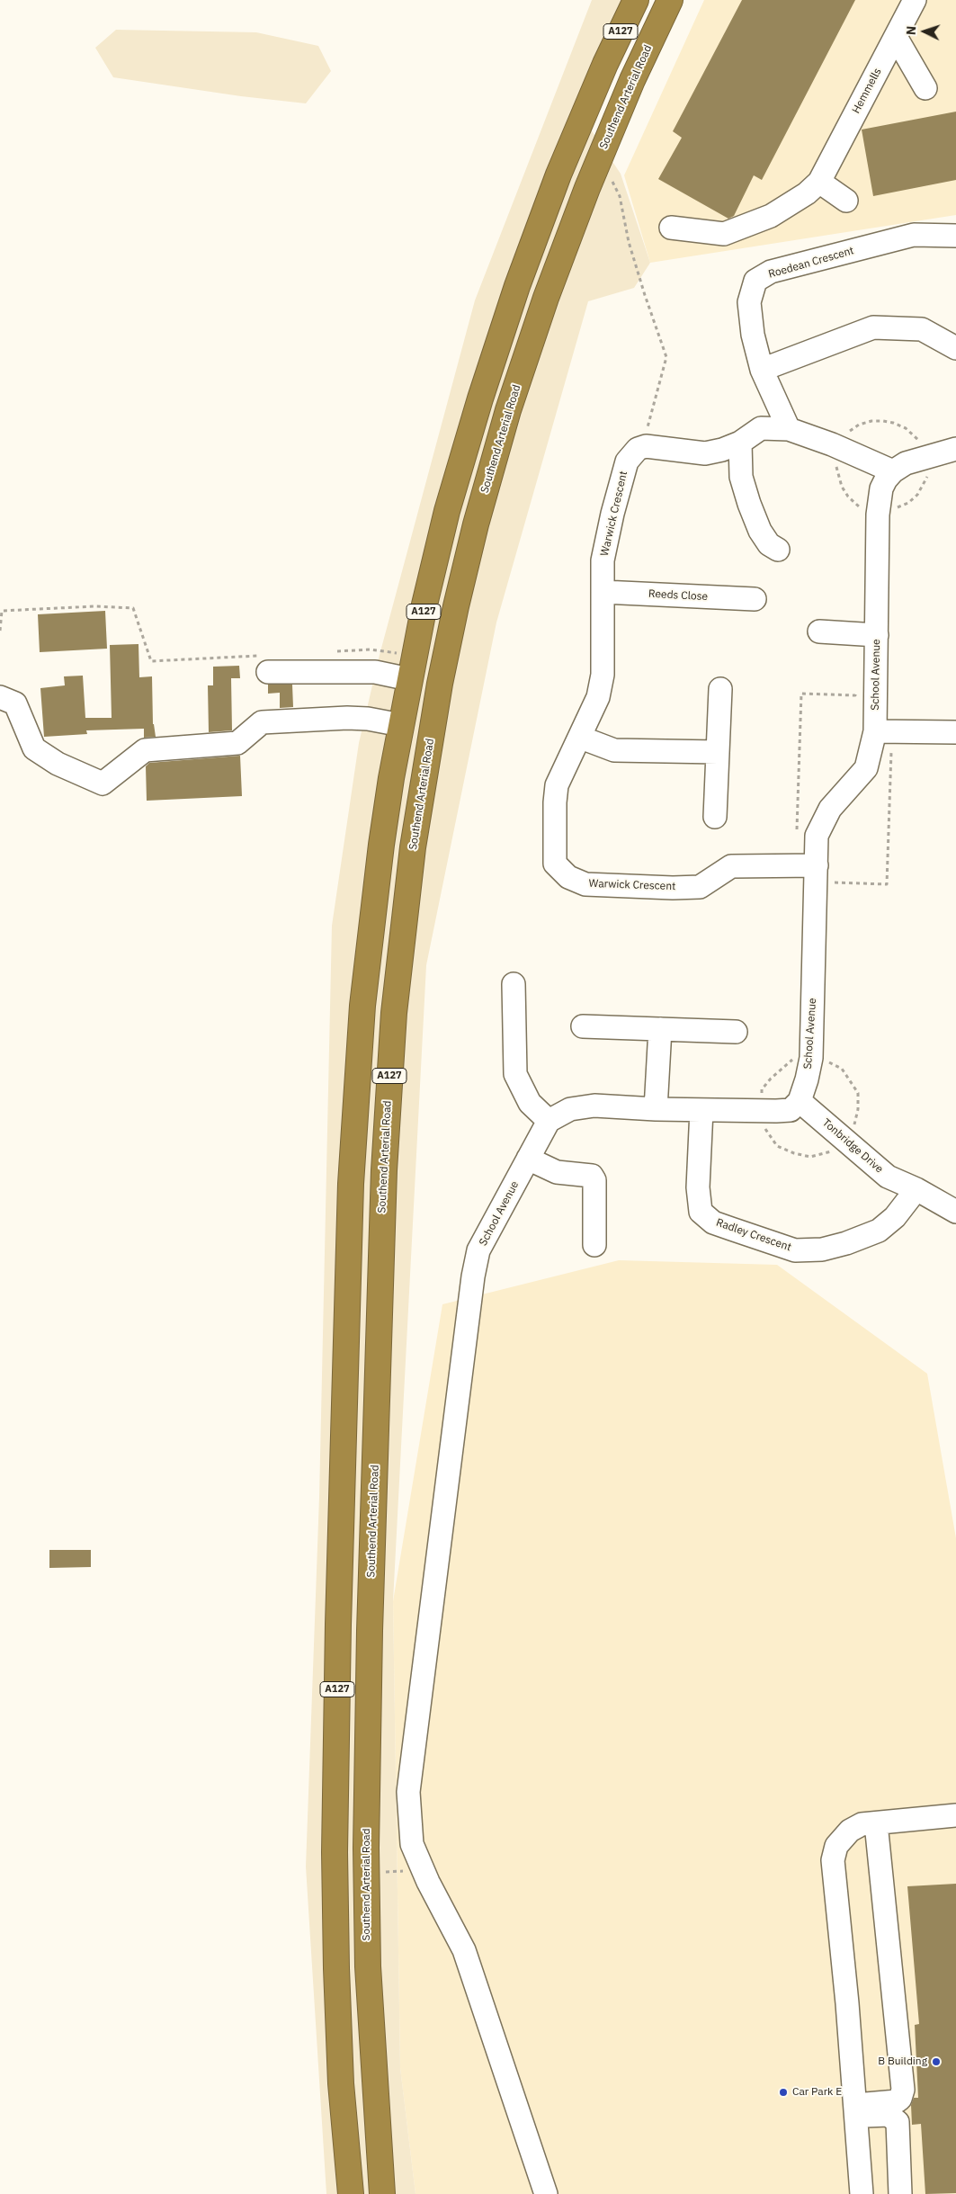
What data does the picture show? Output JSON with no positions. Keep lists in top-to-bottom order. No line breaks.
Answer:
{"streets":{"highway":["A127","Southend Arterial Road"],"street":["Hemmells","Roedean Crescent","Warwick Crescent","Reeds Close","School Avenue","Tonbridge Drive","Radley Crescent"]},"crossings":[["Warwick Crescent","Reeds Close"],["Warwick Crescent","School Avenue"],["School Avenue","Tonbridge Drive"],["Tonbridge Drive","Radley Crescent"]],"places":["B Building","Car Park E"],"north":"left"}
